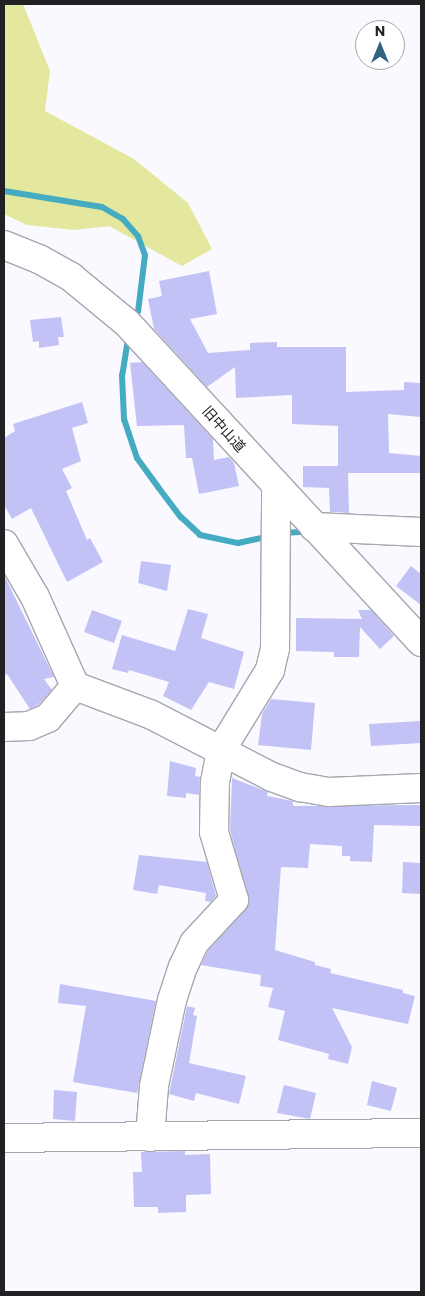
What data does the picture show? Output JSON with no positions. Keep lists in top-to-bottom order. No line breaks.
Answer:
{"streets":{"street":["旧中山道"]},"north":"top"}
